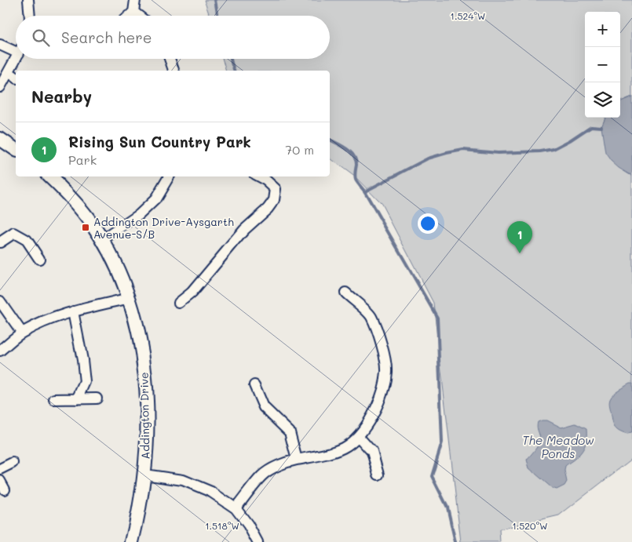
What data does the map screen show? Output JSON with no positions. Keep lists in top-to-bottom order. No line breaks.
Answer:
{"streets":{"street":["Addington Drive"]},"water":["The Meadow Ponds"],"places":{"transit":["Addington Drive-Aysgarth Avenue-S/B"]},"page":{"map_buttons":["+","−"],"search":"Search here","heading":"Nearby","list":[{"mark":"1","name":"Rising Sun Country Park","note":"Park","value":"70 m"}],"pins":"1"},"coordinates":["1.524°W","1.518°W","1.520°W"]}
